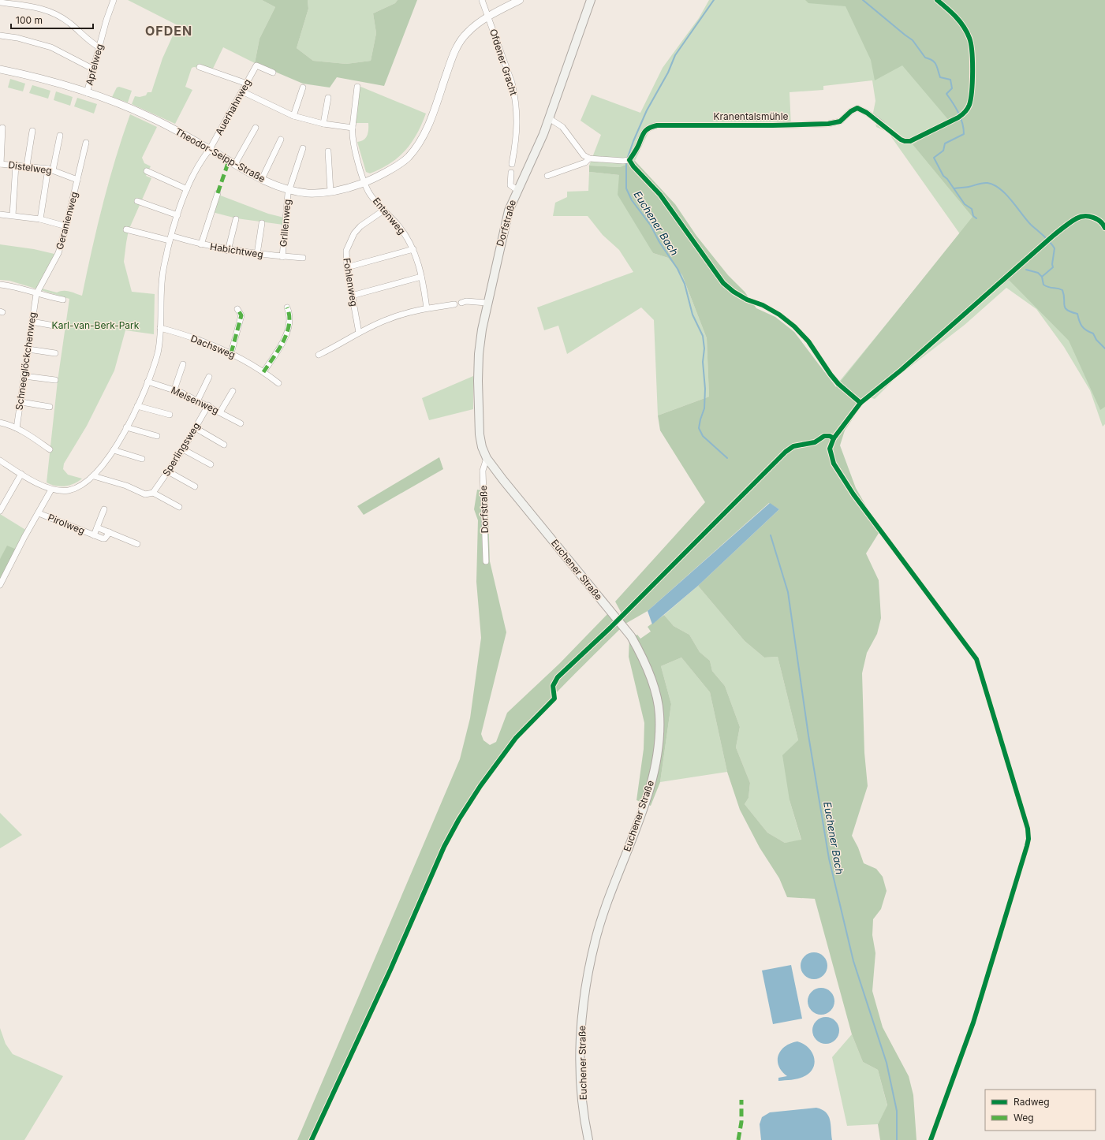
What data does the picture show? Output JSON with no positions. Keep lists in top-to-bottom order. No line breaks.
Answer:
{"streets":{"main road":["Dorfstraße","Euchener Straße"],"street":["Ofdener Gracht","Apfelweg","Auerhahnweg","Kranentalsmühle","Theodor-Seipp-Straße","Distelweg","Entenweg","Geranienweg","Grillenweg","Habichtweg","Fohlenweg","Dachsweg","Schneeglöckchenweg","Meisenweg","Sperlingsweg","Pirolweg"]},"crossings":[["Ofdener Gracht","Theodor-Seipp-Straße"],["Apfelweg","Theodor-Seipp-Straße"],["Auerhahnweg","Theodor-Seipp-Straße"],["Auerhahnweg","Habichtweg"],["Auerhahnweg","Dachsweg"],["Auerhahnweg","Meisenweg"],["Theodor-Seipp-Straße","Entenweg"],["Theodor-Seipp-Straße","Grillenweg"],["Distelweg","Geranienweg"],["Entenweg","Fohlenweg"],["Geranienweg","Schneeglöckchenweg"],["Grillenweg","Habichtweg"],["Dorfstraße","Euchener Straße"],["Meisenweg","Sperlingsweg"]],"districts":["OFDEN"],"water":["Euchener Bach"],"parks":["Karl-van-Berk-Park"],"legend":["Radweg","Weg"],"scale_bar":"100 m"}
